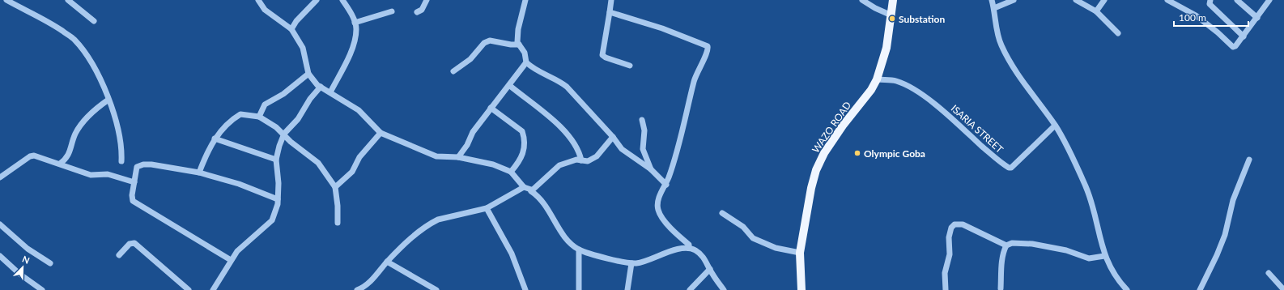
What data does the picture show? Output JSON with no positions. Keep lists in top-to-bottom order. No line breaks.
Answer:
{"streets":{"main road":["WAZO ROAD"],"street":["ISARIA STREET"]},"crossings":[["WAZO ROAD","ISARIA STREET"]],"places":["Substation","Olympic Goba"],"scale_bar":"100 m","north":"top right"}
